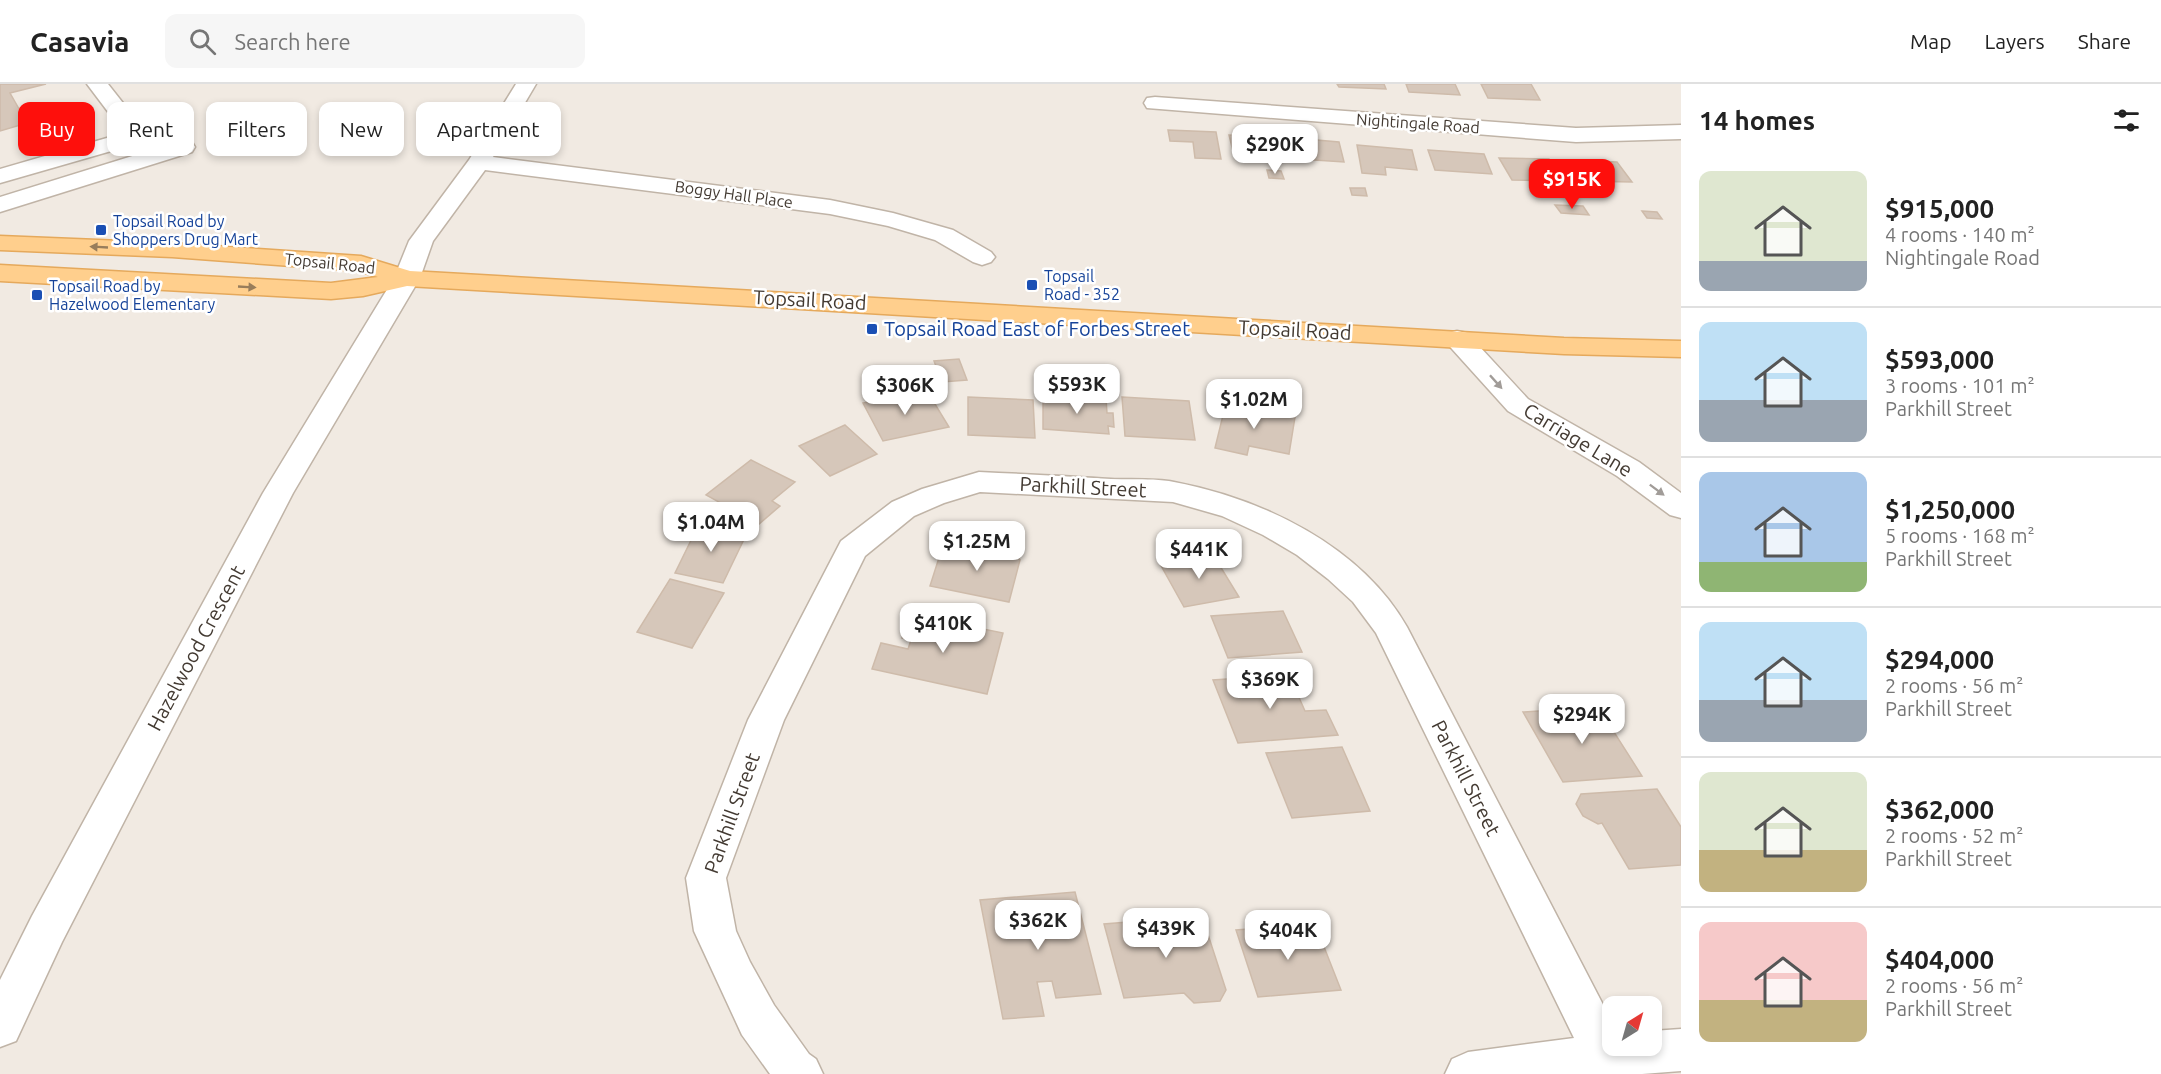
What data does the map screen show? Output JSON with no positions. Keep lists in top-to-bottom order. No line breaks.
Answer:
{"streets":{"main road":["Topsail Road"],"street":["Nightingale Road","Boggy Hall Place","Carriage Lane","Parkhill Street","Hazelwood Crescent"]},"crossings":[["Boggy Hall Place","Hazelwood Crescent"],["Topsail Road","Carriage Lane"],["Topsail Road","Hazelwood Crescent"]],"one_way":["Carriage Lane"],"places":{"transit":["Topsail Road by Shoppers Drug Mart","Topsail Road - 352","Topsail Road by Hazelwood Elementary","Topsail Road East of Forbes Street"]},"north":"top right","page":{"header":"Casavia","search":"Search here","nav":["Map","Layers","Share"],"heading":"14 homes","chip":["Buy","Rent","Filters","New","Apartment"],"price":["$290K","$915K","$593K","$306K","$1.02M","$1.04M","$1.25M","$441K","$410K","$369K","$294K","$362K","$439K","$404K"],"list":[{"name":"$915,000","note":"4 rooms · 140 m² · Nightingale Road"},{"name":"$593,000","note":"3 rooms · 101 m² · Parkhill Street"},{"name":"$1,250,000","note":"5 rooms · 168 m² · Parkhill Street"},{"name":"$294,000","note":"2 rooms · 56 m² · Parkhill Street"},{"name":"$362,000","note":"2 rooms · 52 m² · Parkhill Street"},{"name":"$404,000","note":"2 rooms · 56 m² · Parkhill Street"}]}}
